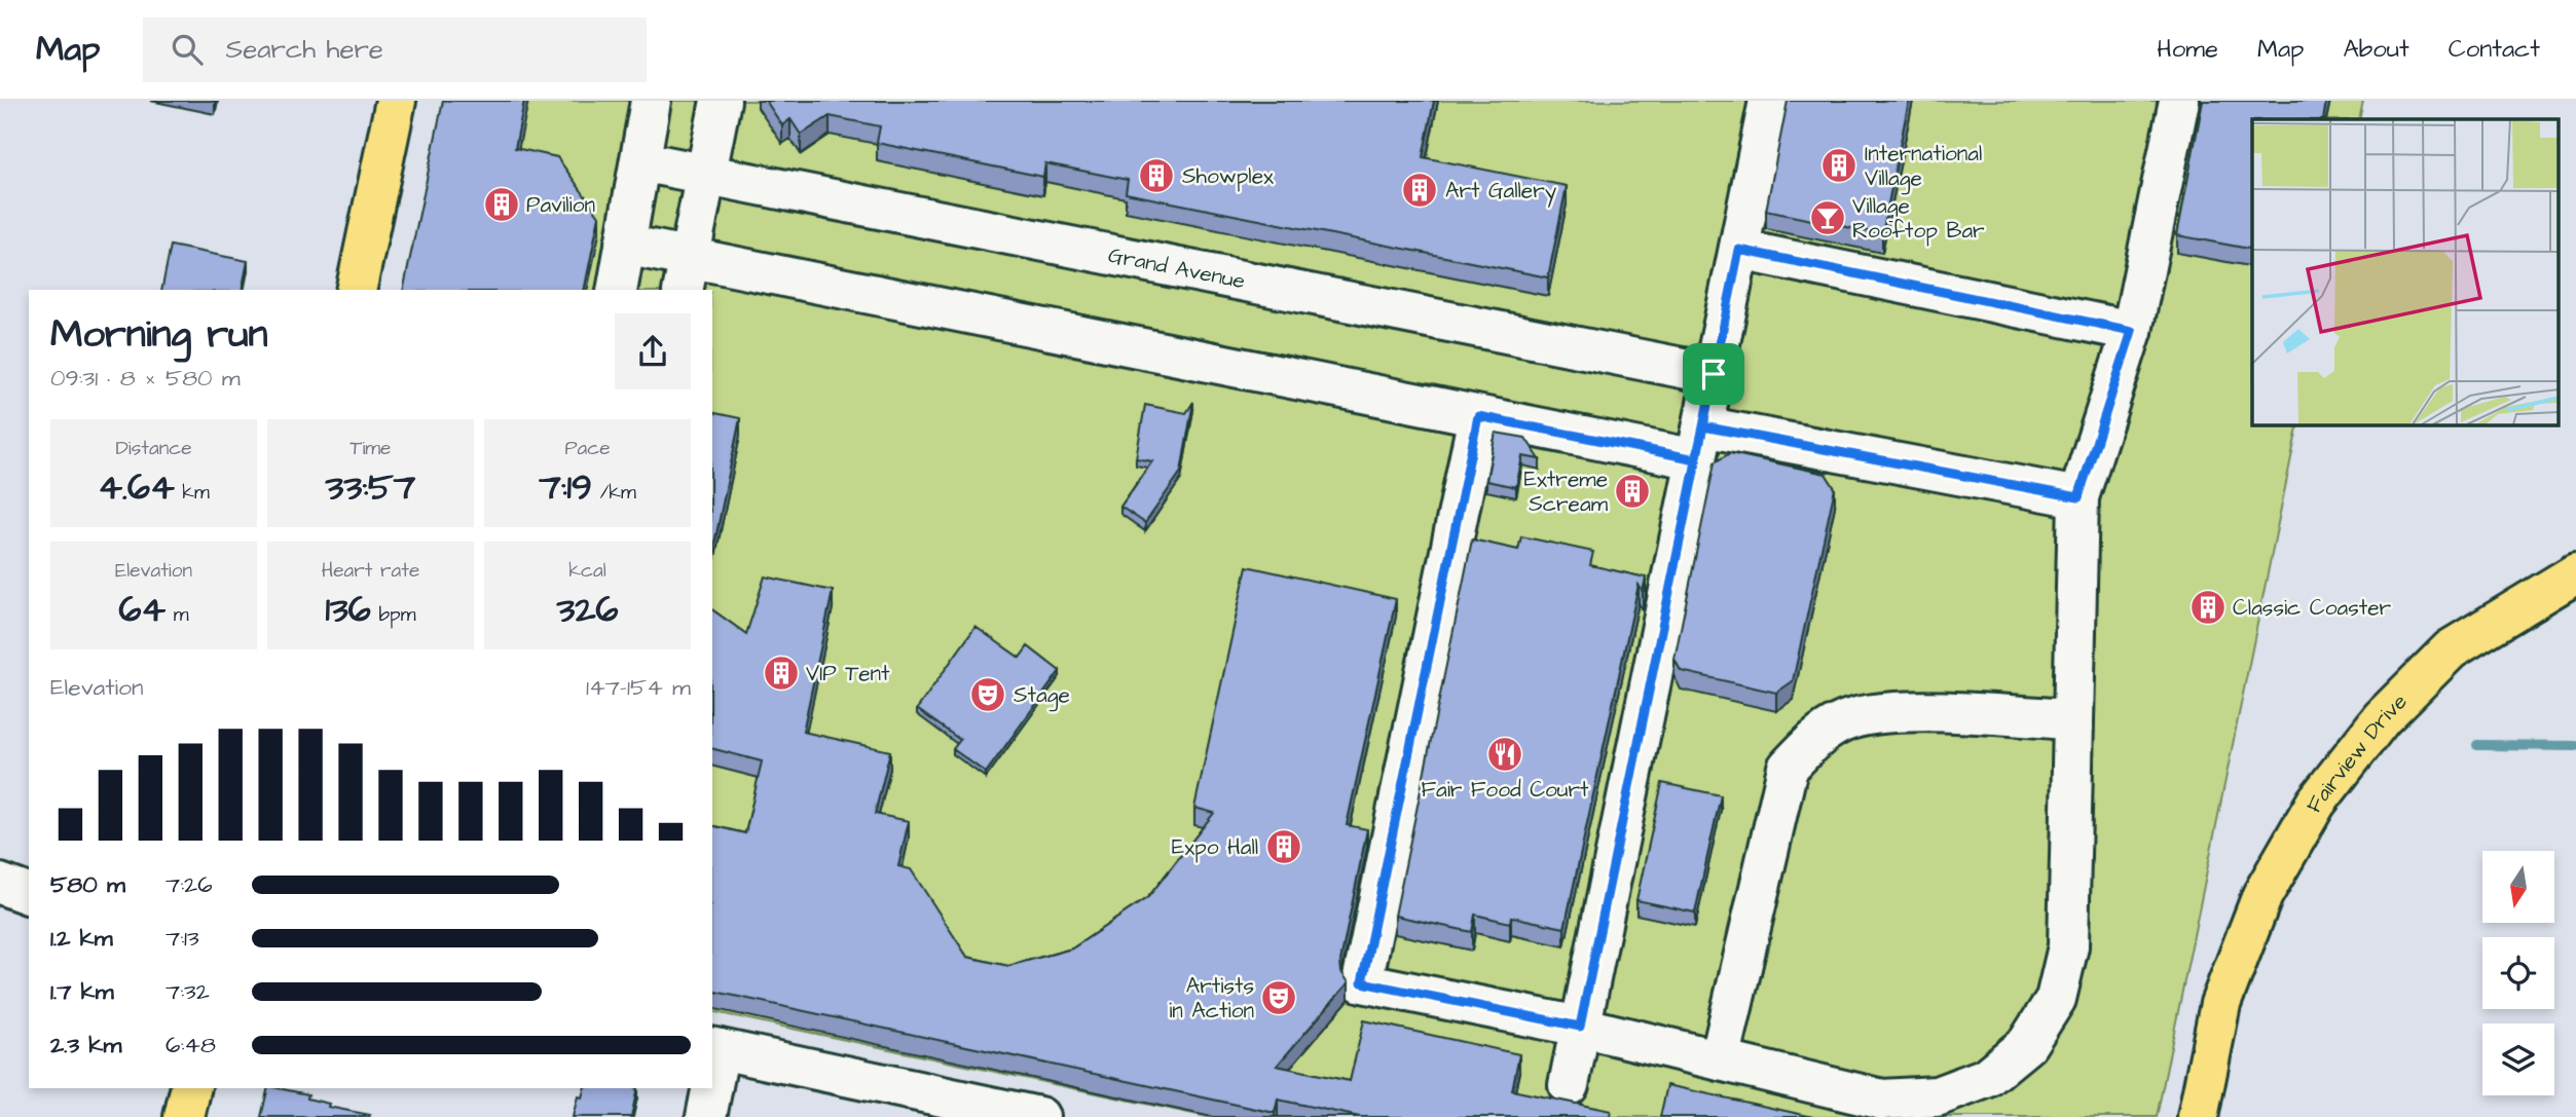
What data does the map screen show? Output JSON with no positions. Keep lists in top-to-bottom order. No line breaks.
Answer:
{"streets":{"main road":["Fairview Drive"],"street":["Grand Avenue"]},"places":{"building":["International Village","Showplex","Art Gallery","Pavilion","Extreme Scream","Classic Coaster","VIP Tent","Expo Hall"],"bar":["Village Rooftop Bar"],"theatre":["Stage","Artists in Action"],"restaurant":["Fair Food Court"]},"north":"bottom","page":{"header":"Map","search":"Search here","nav":["Home","Map","About","Contact"],"heading":["Morning run","09:31 · 8 × 580 m"],"stats":[["Distance","4.64 km"],["Time","33:57"],["Pace","7:19 /km"],["Elevation","64 m"],["Heart rate","136 bpm"],["kcal","326"]],"chart":["Elevation","147–154 m"],"list":[{"name":"580 m","note":"7:26"},{"name":"1.2 km","note":"7:13"},{"name":"1.7 km","note":"7:32"},{"name":"2.3 km","note":"6:48"}]}}
